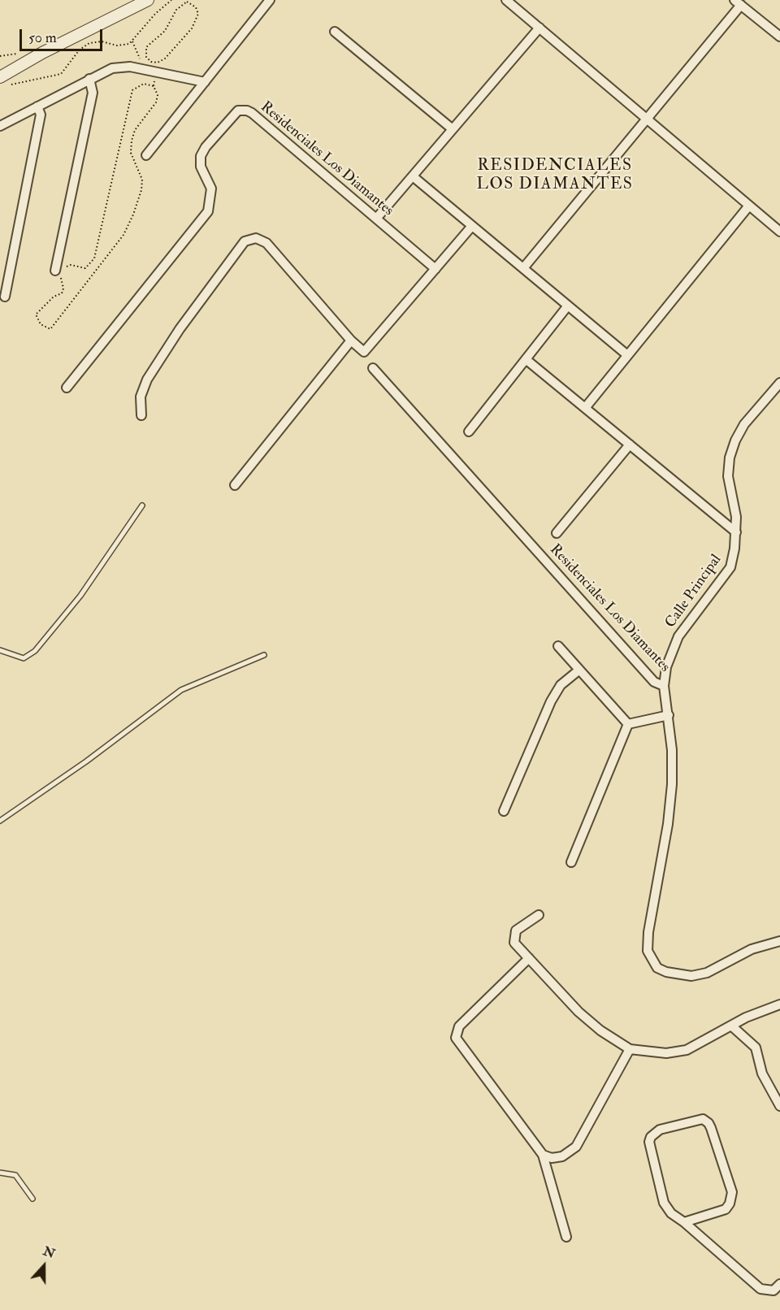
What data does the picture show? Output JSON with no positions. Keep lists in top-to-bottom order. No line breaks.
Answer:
{"streets":{"street":["Residenciales Los Diamantes","Calle Principal"]},"crossings":[["Residenciales Los Diamantes","Calle Principal"]],"districts":["RESIDENCIALES LOS DIAMANTES"],"scale_bar":"50 m","north":"top"}
